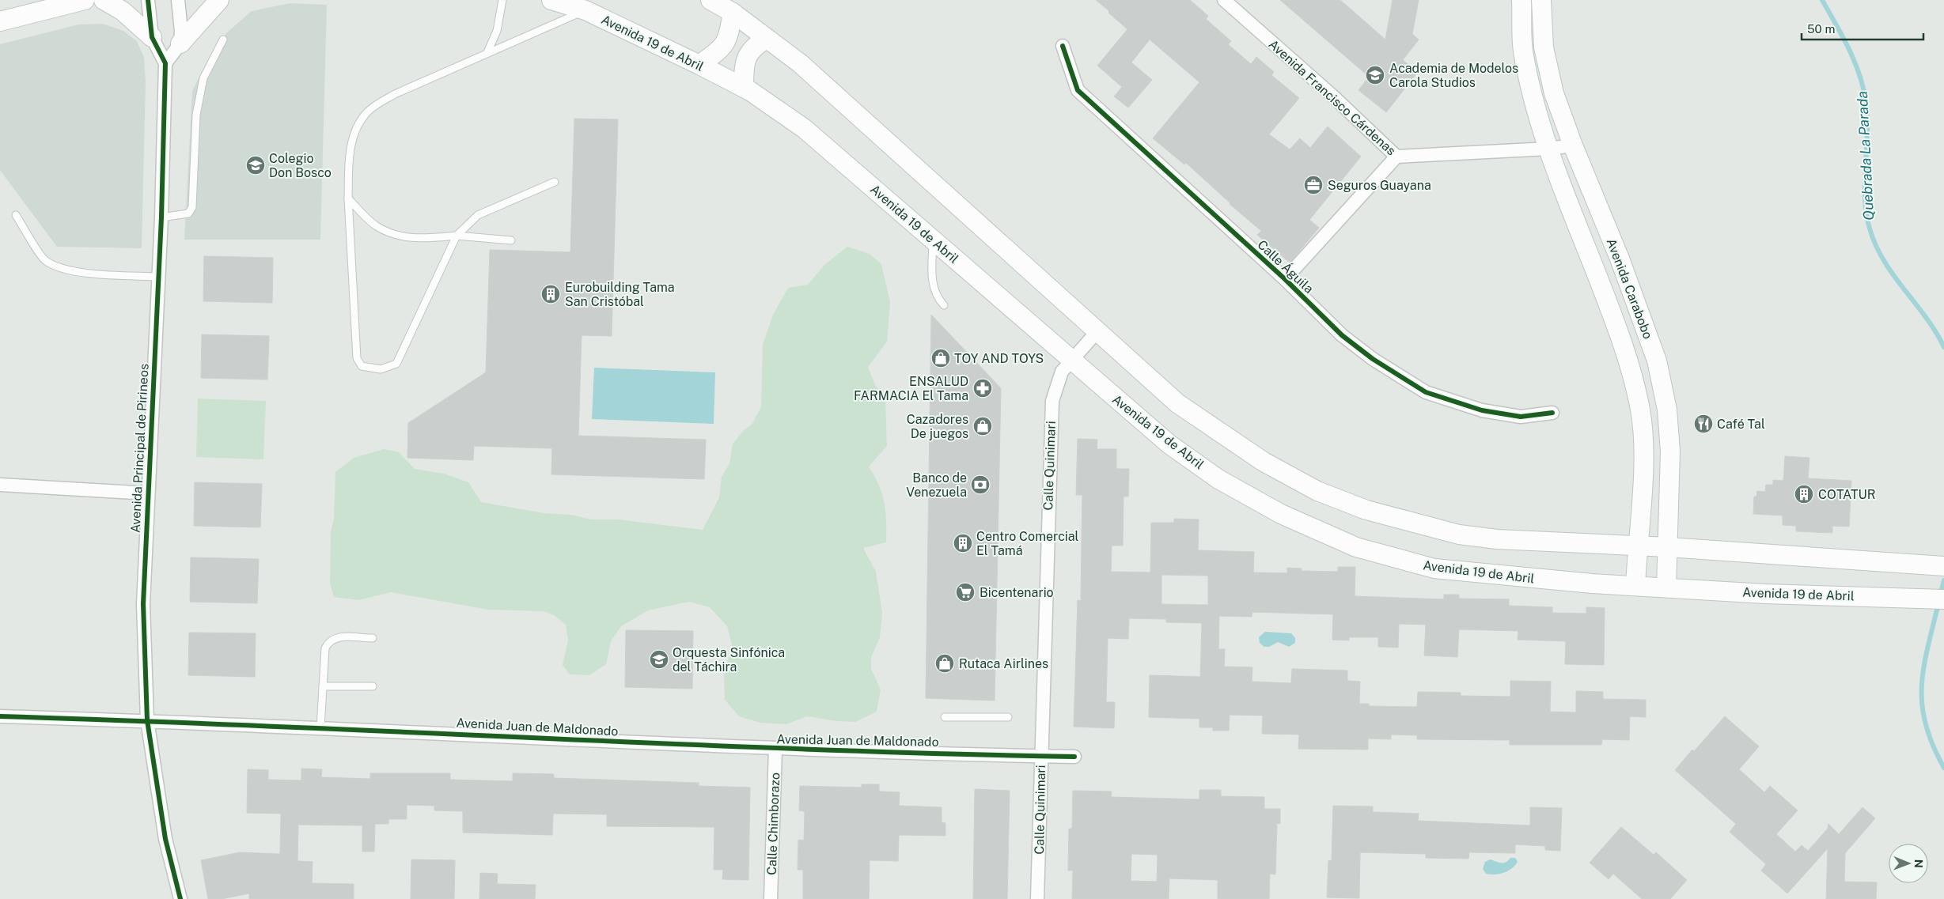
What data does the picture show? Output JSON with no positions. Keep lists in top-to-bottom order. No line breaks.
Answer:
{"streets":{"main road":["Avenida 19 de Abril","Avenida Carabobo"],"street":["Avenida Francisco Cárdenas","Calle Águila","Avenida Principal de Pirineos","Calle Quinimari","Avenida Juan de Maldonado","Calle Chimborazo"]},"crossings":[["Avenida 19 de Abril","Avenida Carabobo"],["Avenida 19 de Abril","Calle Quinimari"],["Avenida Francisco Cárdenas","Calle Águila"],["Avenida Francisco Cárdenas","Avenida Carabobo"],["Avenida Principal de Pirineos","Avenida Juan de Maldonado"],["Calle Quinimari","Avenida Juan de Maldonado"],["Avenida Juan de Maldonado","Calle Chimborazo"]],"water":["Quebrada La Parada"],"places":{"school or university":["Academia de Modelos Carola Studios","Colegio Don Bosco","Orquesta Sinfónica del Táchira"],"office":["Seguros Guayana"],"building":["Eurobuilding Tama San Cristóbal","COTATUR","Centro Comercial El Tamá"],"shop":["TOY AND TOYS","Cazadores De juegos","Rutaca Airlines"],"pharmacy":["ENSALUD FARMACIA El Tama"],"restaurant":["Café Tal"],"bank":["Banco de Venezuela"],"supermarket":["Bicentenario"]},"scale_bar":"50 m","north":"right"}
